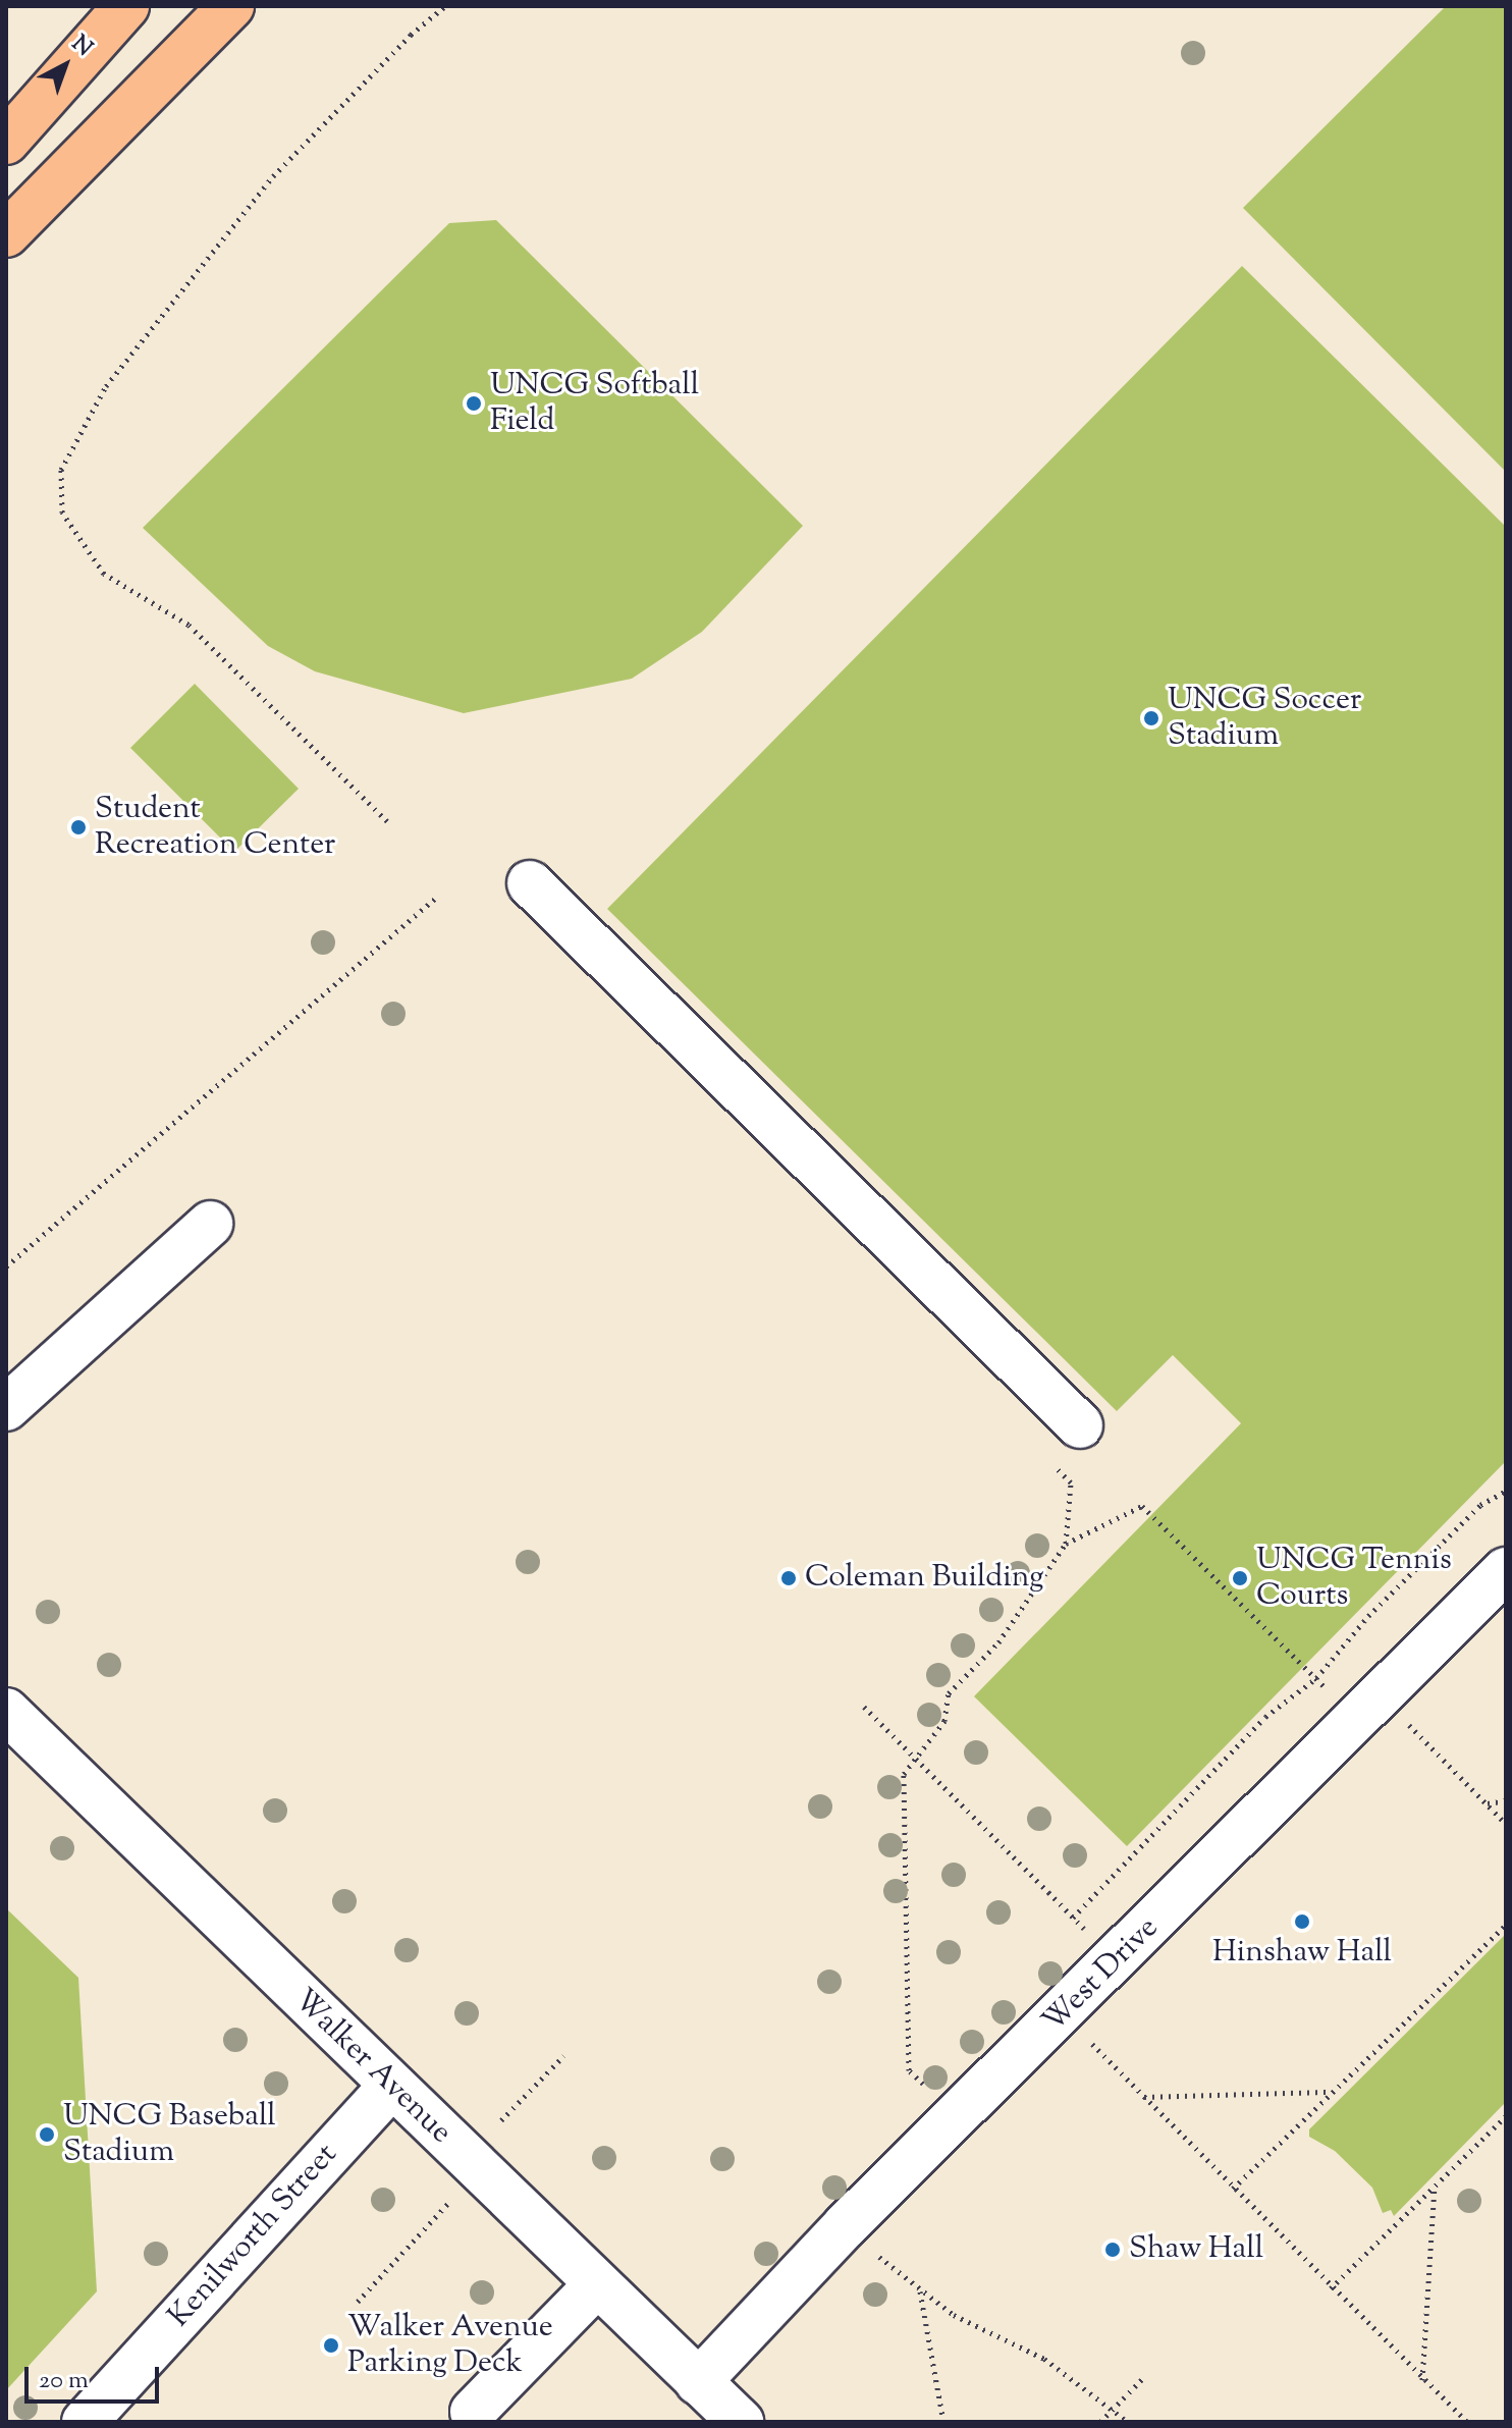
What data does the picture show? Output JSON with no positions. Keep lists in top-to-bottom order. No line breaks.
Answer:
{"streets":{"street":["West Drive","Walker Avenue","Kenilworth Street"]},"crossings":[["West Drive","Walker Avenue"],["Walker Avenue","Kenilworth Street"]],"places":["UNCG Softball Field","UNCG Soccer Stadium","Student Recreation Center","Coleman Building","UNCG Tennis Courts","Hinshaw Hall","UNCG Baseball Stadium","Shaw Hall","Walker Avenue Parking Deck"],"scale_bar":"20 m","north":"top right"}
